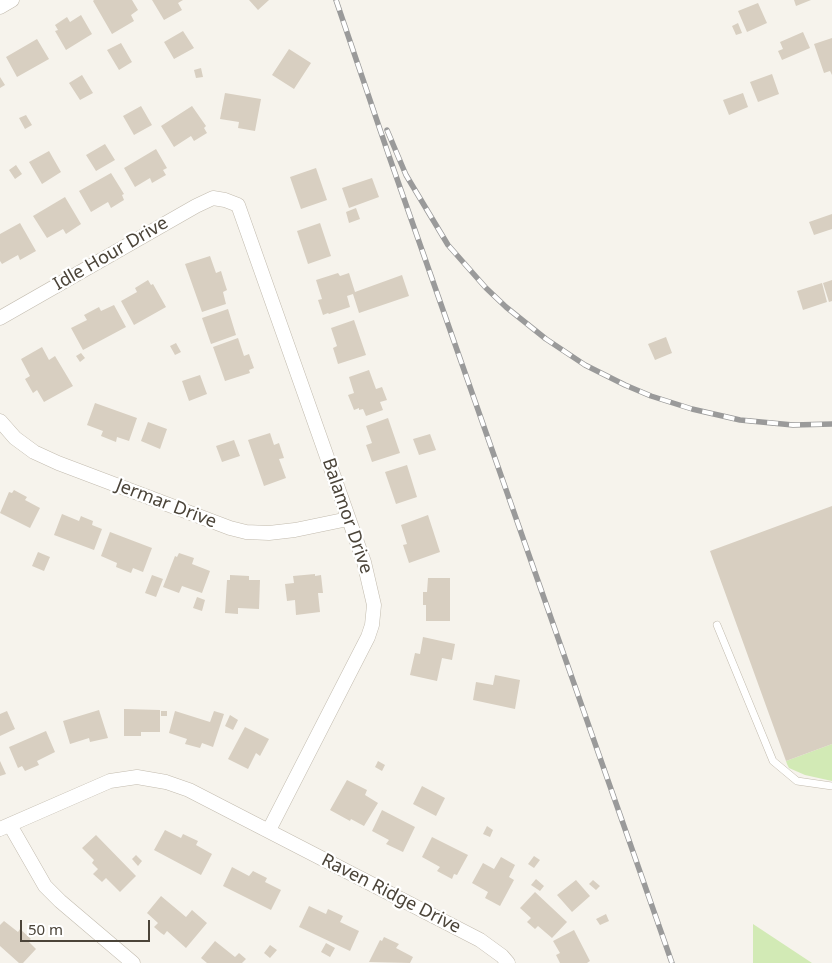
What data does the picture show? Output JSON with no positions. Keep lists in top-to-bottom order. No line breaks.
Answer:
{"streets":{"street":["Idle Hour Drive","Jermar Drive","Balamor Drive","Raven Ridge Drive"]},"crossings":[["Idle Hour Drive","Balamor Drive"],["Jermar Drive","Balamor Drive"],["Balamor Drive","Raven Ridge Drive"]],"scale_bar":"50 m"}
